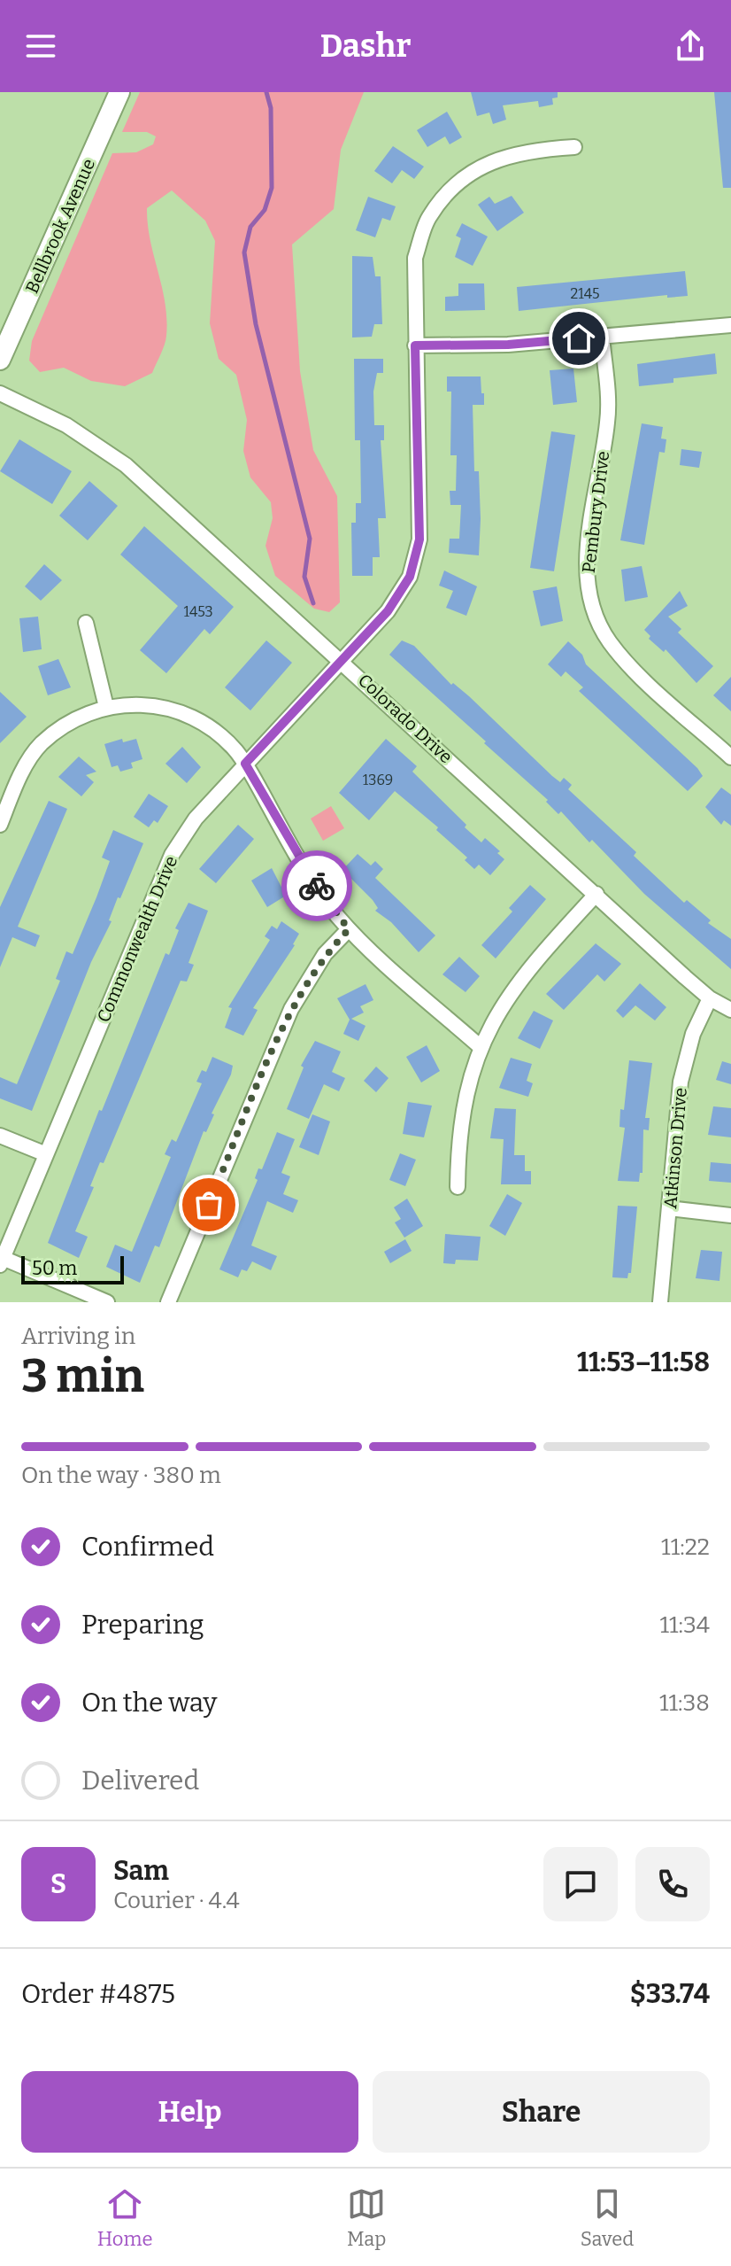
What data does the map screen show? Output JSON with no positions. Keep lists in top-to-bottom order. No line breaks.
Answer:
{"streets":{"street":["Bellbrook Avenue","Pembury Drive","Colorado Drive","Commonwealth Drive","Atkinson Drive"]},"crossings":[["Colorado Drive","Commonwealth Drive"],["Colorado Drive","Atkinson Drive"]],"house_numbers":["2145","1453","1369"],"scale_bar":"50 m","page":{"header":"Dashr","scale":"50 m","heading":["3 min","Arriving in","11:53–11:58"],"panel":["Sam","Courier · 4.4","Order #4875","$33.74"],"bar":"On the way · 380 m","list":[["Confirmed","11:22"],["Preparing","11:34"],["On the way","11:38"],"Delivered"],"round":"S","buttons":["Help","Share"],"tabs":["Home","Map","Saved"]}}
